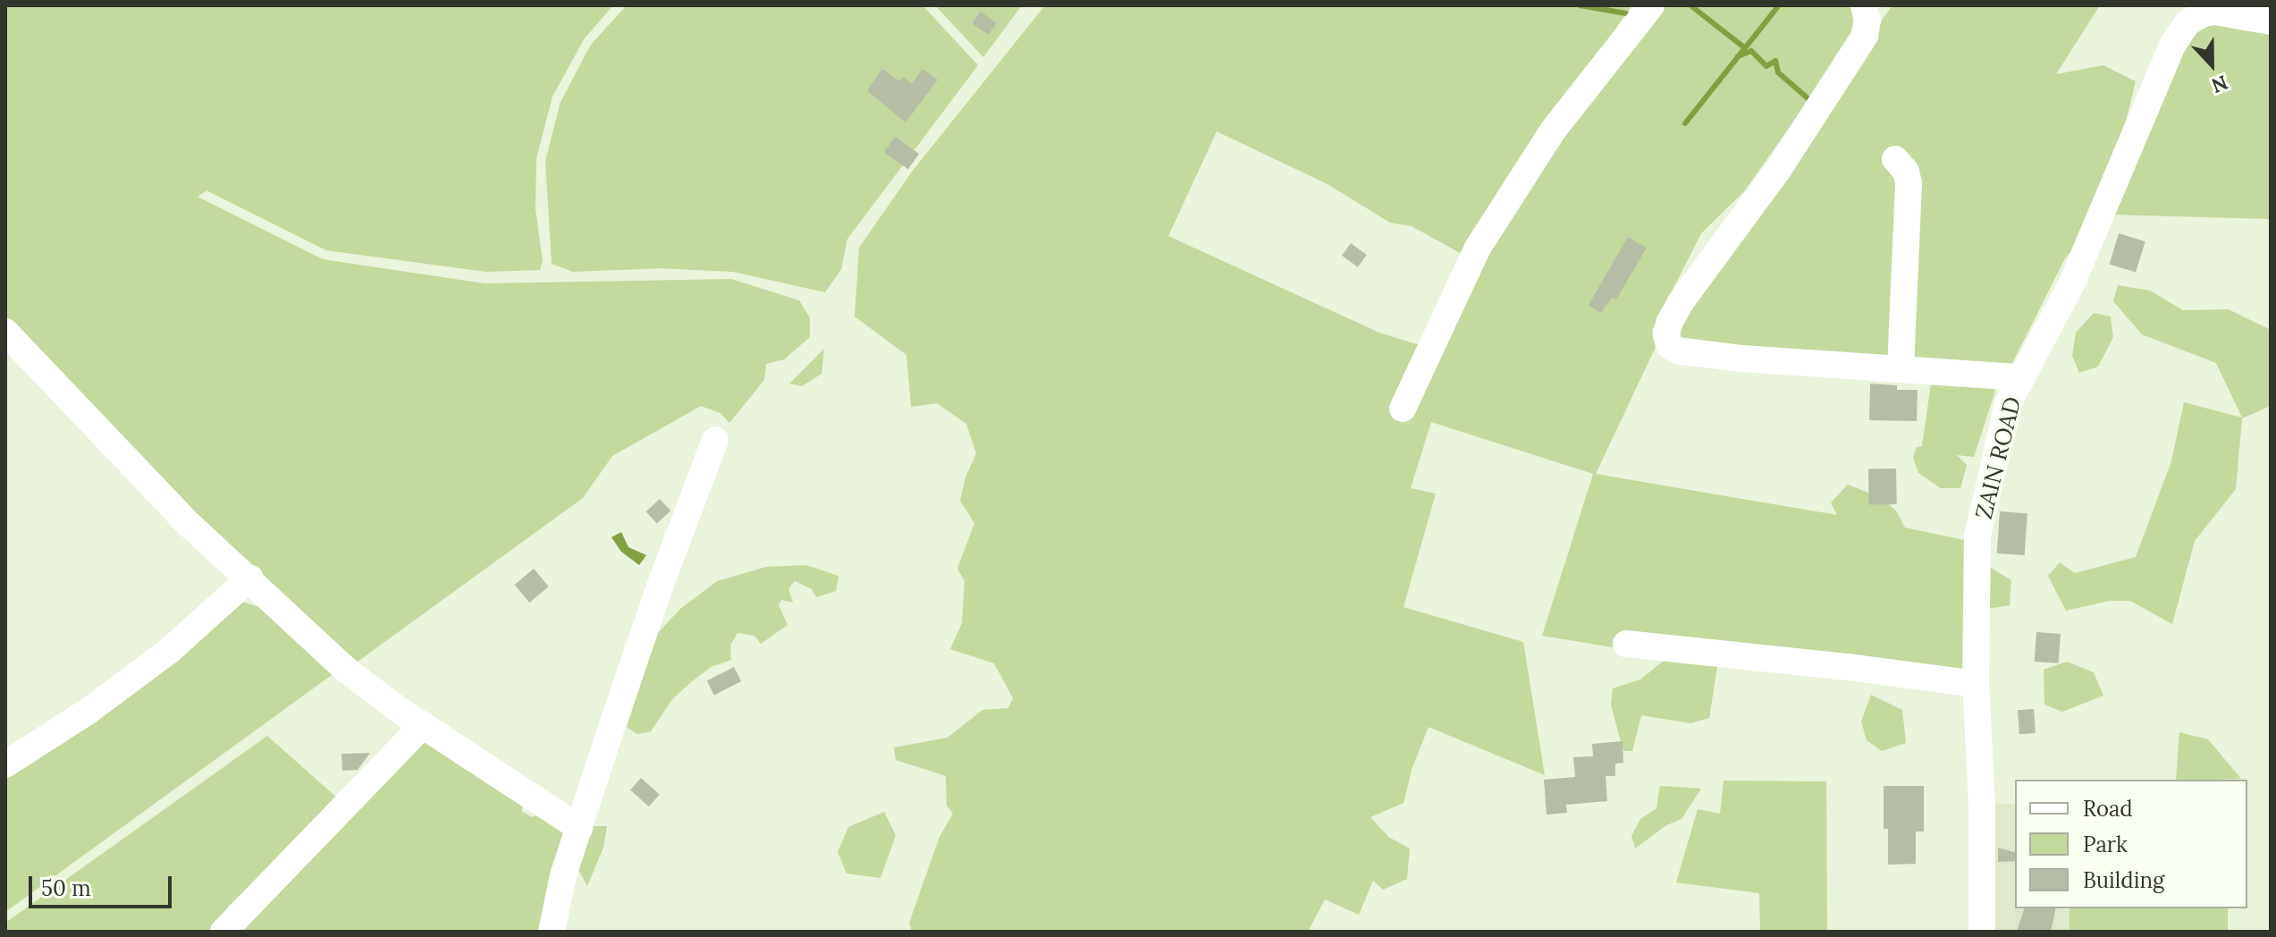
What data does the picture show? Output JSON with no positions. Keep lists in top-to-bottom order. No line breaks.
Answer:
{"streets":{"street":["ZAIN ROAD"]},"legend":["Road","Park","Building"],"scale_bar":"50 m","north":"bottom"}
